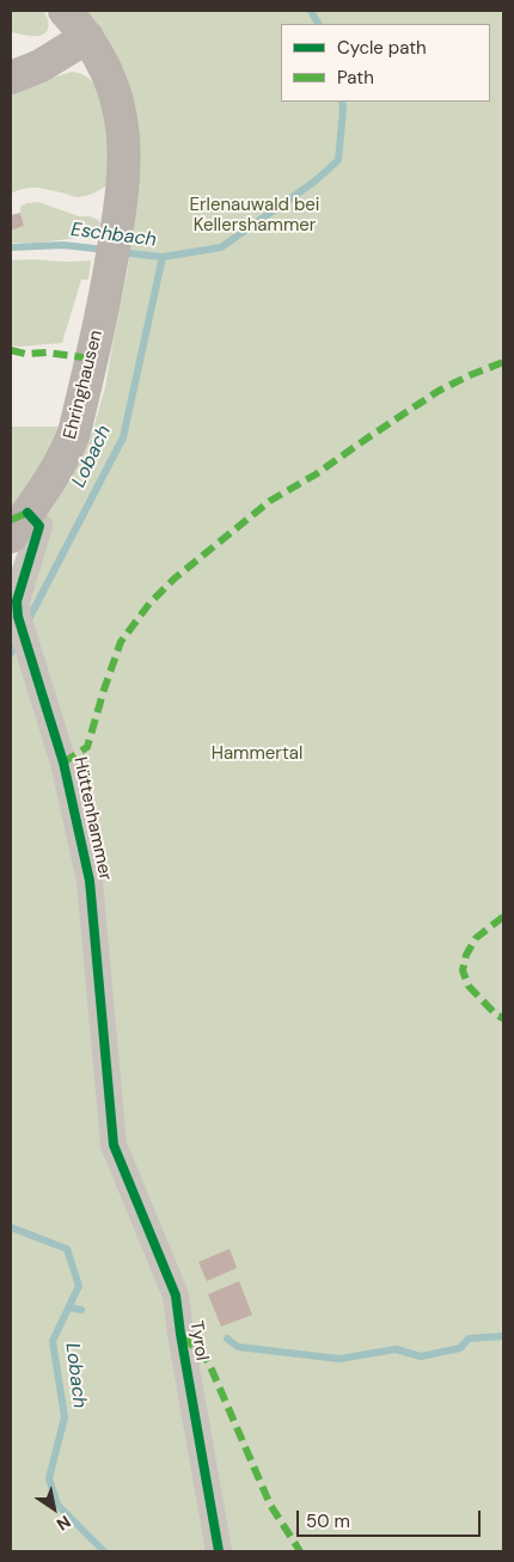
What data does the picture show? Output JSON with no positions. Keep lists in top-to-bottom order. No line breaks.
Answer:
{"streets":{"main road":["Ehringhausen"],"street":["Hüttenhammer","Tyrol"]},"crossings":[["Ehringhausen","Hüttenhammer"],["Hüttenhammer","Tyrol"]],"water":["Eschbach","Lobach"],"parks":["Erlenauwald bei Kellershammer","Hammertal"],"legend":["Cycle path","Path"],"scale_bar":"50 m","north":"bottom right"}
